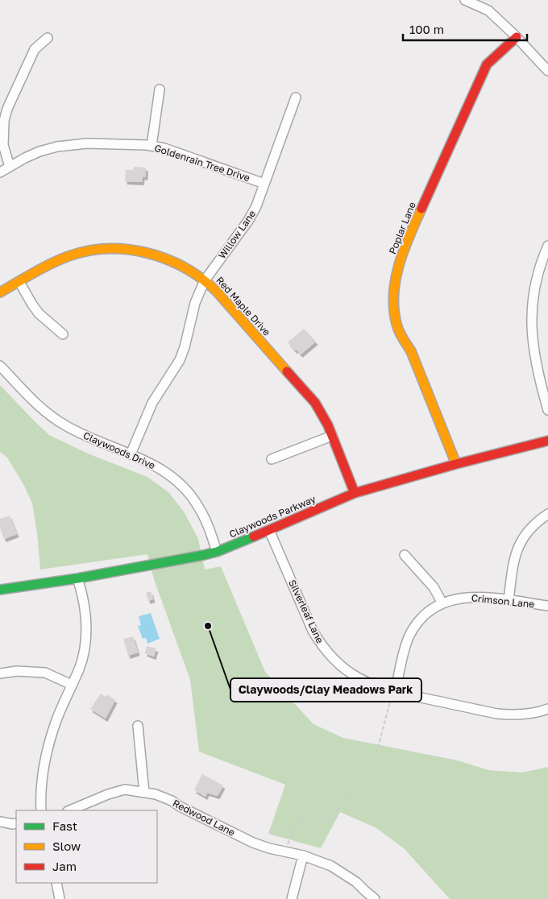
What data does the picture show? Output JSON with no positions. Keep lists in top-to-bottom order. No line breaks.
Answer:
{"streets":{"street":["Goldenrain Tree Drive","Poplar Lane","Willow Lane","Red Maple Drive","Claywoods Drive","Claywoods Parkway","Crimson Lane","Silverleaf Lane","Redwood Lane"]},"crossings":[["Goldenrain Tree Drive","Willow Lane"],["Poplar Lane","Claywoods Parkway"],["Willow Lane","Red Maple Drive"],["Willow Lane","Claywoods Drive"],["Red Maple Drive","Claywoods Parkway"],["Claywoods Drive","Claywoods Parkway"],["Claywoods Parkway","Silverleaf Lane"],["Crimson Lane","Silverleaf Lane"]],"places":["Claywoods/Clay Meadows Park"],"legend":["Fast","Slow","Jam"],"scale_bar":"100 m"}
